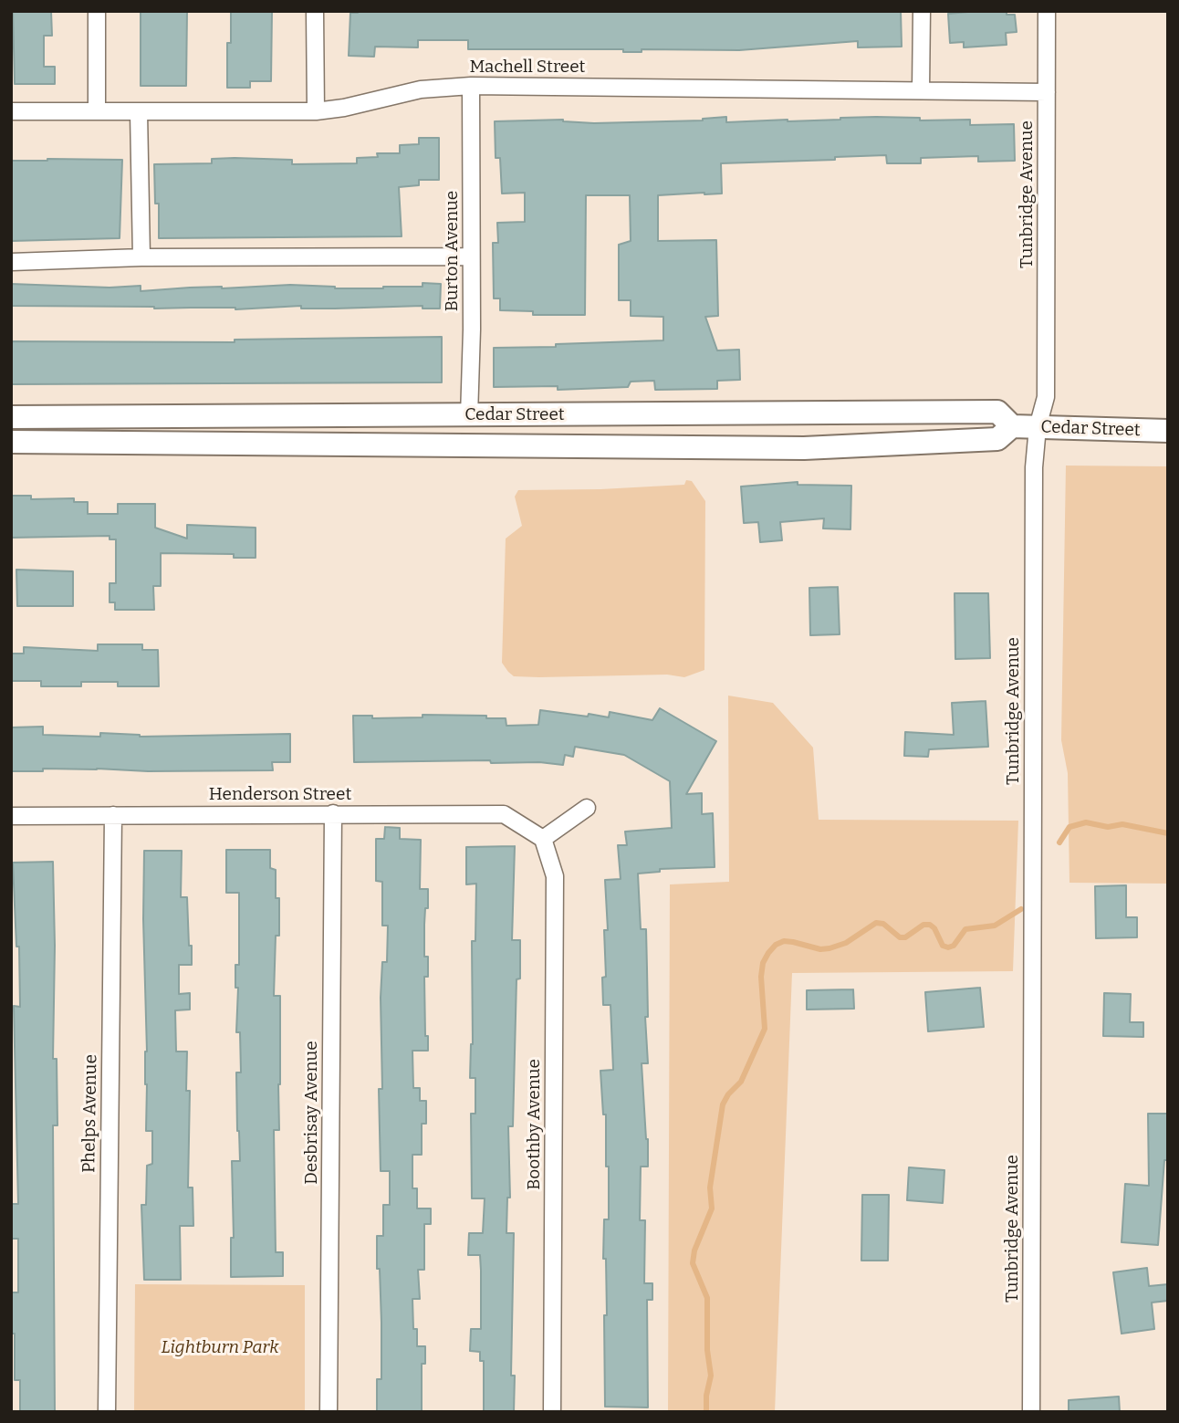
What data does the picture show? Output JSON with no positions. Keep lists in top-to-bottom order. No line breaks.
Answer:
{"streets":{"main road":["Cedar Street"],"street":["Machell Street","Tunbridge Avenue","Burton Avenue","Henderson Street","Desbrisay Avenue","Phelps Avenue","Boothby Avenue"]},"crossings":[["Machell Street","Tunbridge Avenue"],["Machell Street","Burton Avenue"],["Tunbridge Avenue","Cedar Street"],["Burton Avenue","Cedar Street"],["Henderson Street","Desbrisay Avenue"],["Henderson Street","Phelps Avenue"],["Henderson Street","Boothby Avenue"]],"parks":["Lightburn Park"]}
